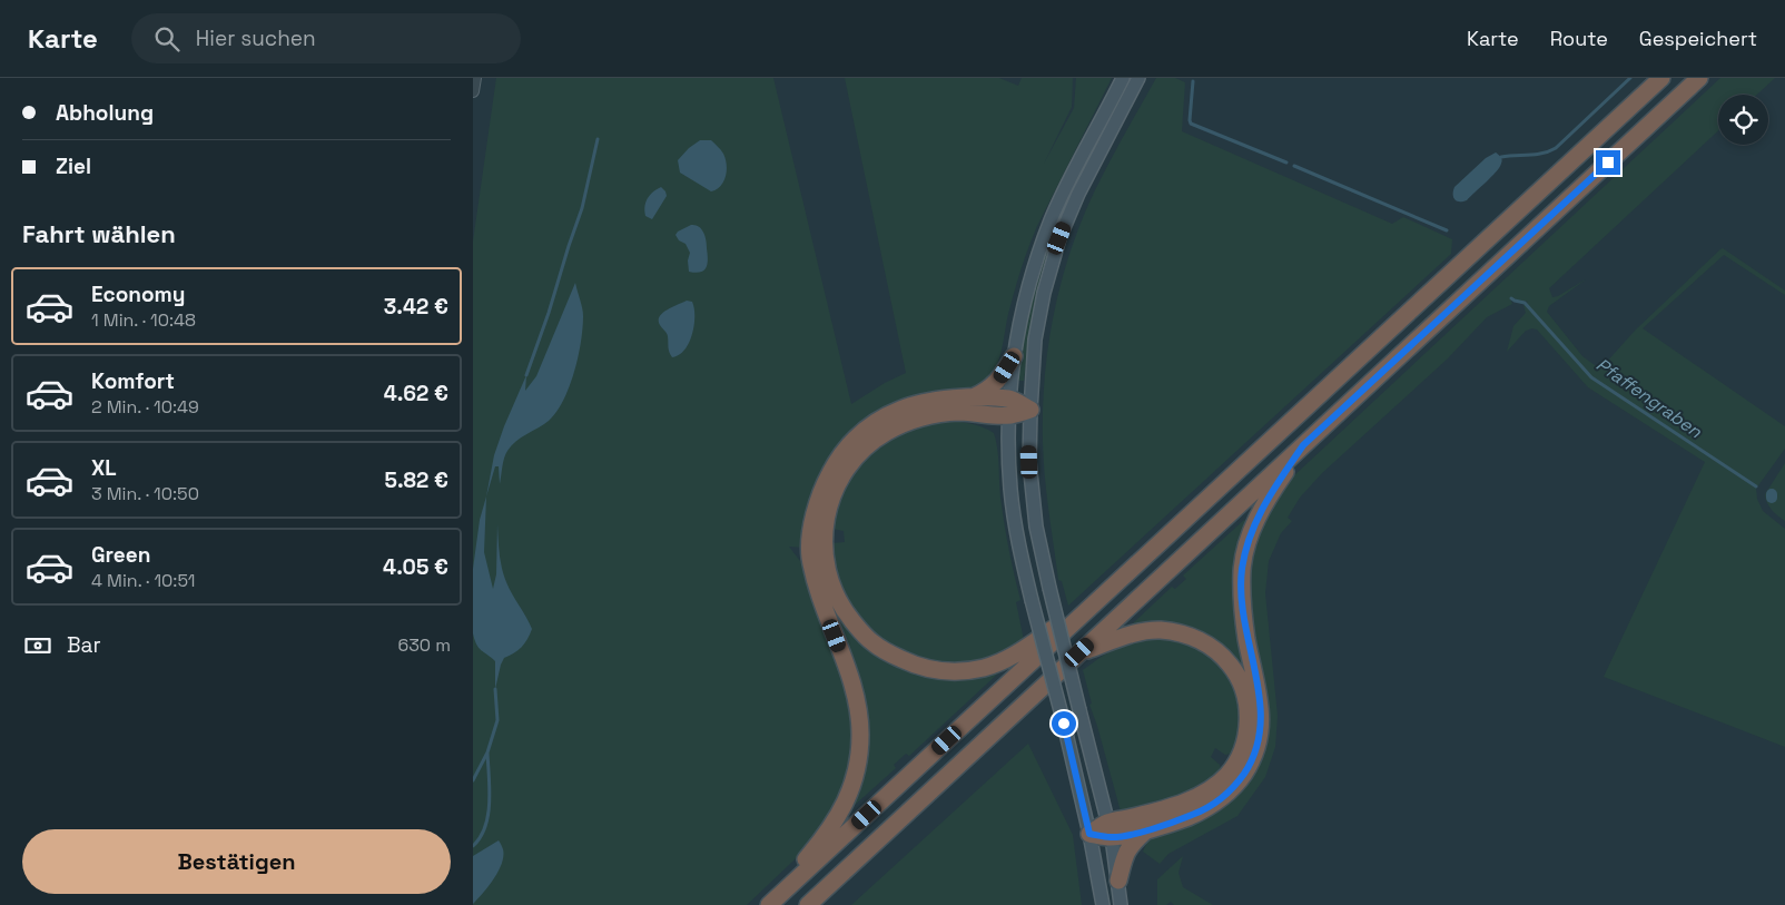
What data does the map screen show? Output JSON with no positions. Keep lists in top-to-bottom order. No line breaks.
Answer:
{"water":["Pfaffengraben"],"page":{"header":"Karte","search":"Hier suchen","nav":["Karte","Route","Gespeichert"],"banner":["Abholung","Ziel"],"heading":"Fahrt wählen","list":[{"name":"Economy","note":"1 Min. · 10:48","value":"3.42 €"},{"name":"Komfort","note":"2 Min. · 10:49","value":"4.62 €"},{"name":"XL","note":"3 Min. · 10:50","value":"5.82 €"},{"name":"Green","note":"4 Min. · 10:51","value":"4.05 €"}],"pay":["Bar","630 m"],"buttons":"Bestätigen"}}
